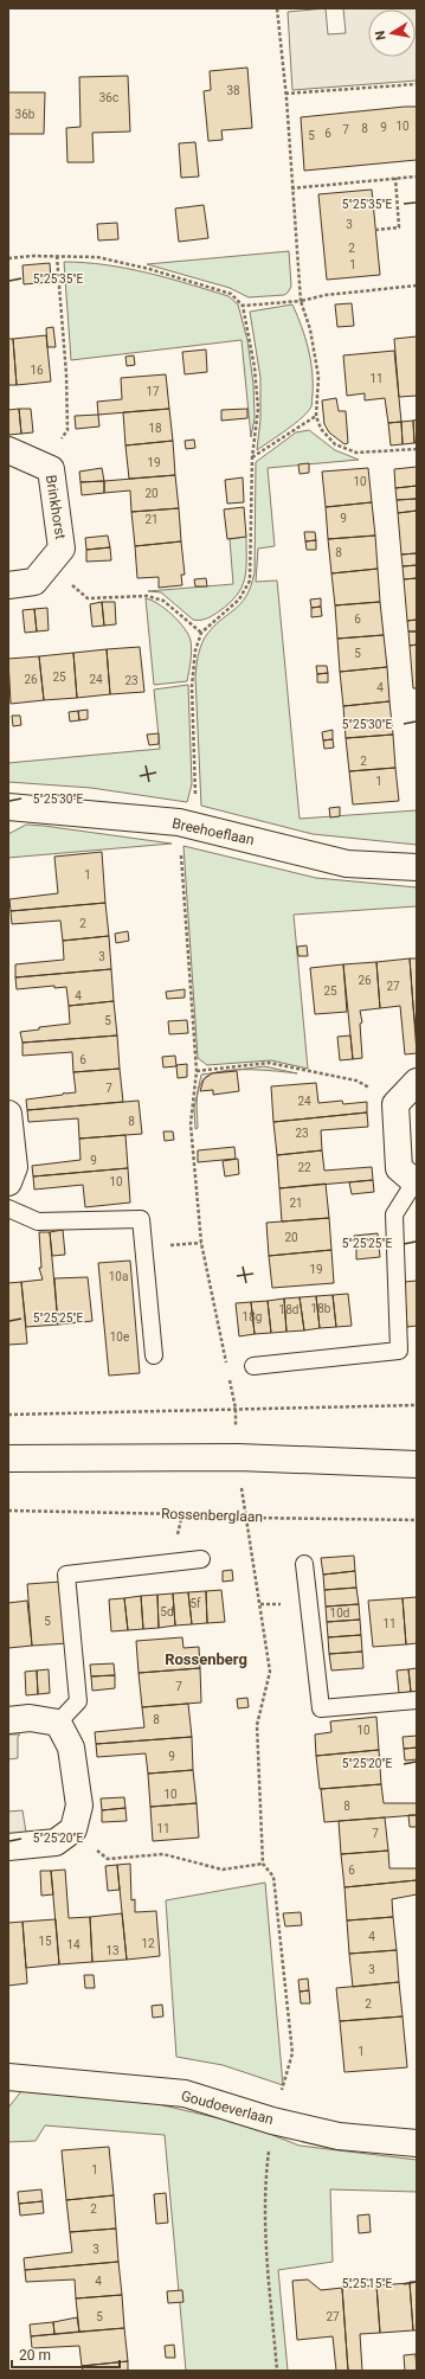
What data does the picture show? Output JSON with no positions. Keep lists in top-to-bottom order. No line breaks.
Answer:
{"streets":{"street":["Brinkhorst","Breehoeflaan","Goudoeverlaan"],"path":["Rossenberglaan"]},"districts":["Rossenberg"],"house_numbers":["38","36c","36b","10","9","8","7","6","5","3","2","1","16","11","17","18","19","10","20","9","21","8","6","5","25","26","24","23","4","2","1","1","2","3","26","27","25","4","5","6","7","24","8","23","9","22","10","21","20","19","10a","18b","18d","18g","10e","5f","5d","10d","5","11","7","8","10","9","10","8","11","7","6","4","15","12","14","13","3","2","1","1","2","3","4","5","27"],"scale_bar":"20 m","north":"left","coordinates":["5°25'35\"E","5°25'30\"E","5°25'25\"E","5°25'20\"E","5°25'15\"E"]}
